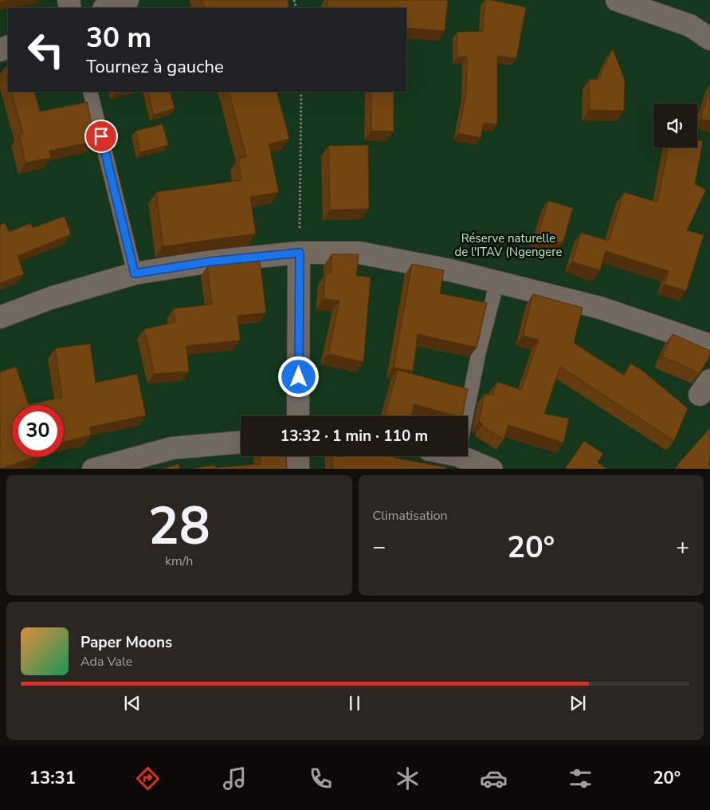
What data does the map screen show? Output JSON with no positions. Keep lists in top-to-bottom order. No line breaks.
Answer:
{"parks":["Réserve naturelle de l'ITAV (Ngengere"],"page":{"turn":["30 m","Tournez à gauche"],"limit":"30","trip":"13:32 · 1 min · 110 m","tile":[["28","km/h"],"Climatisation"],"heat":["−","20°","+"],"song":["Paper Moons","Ada Vale"],"tabs":["13:31","20°"]}}
